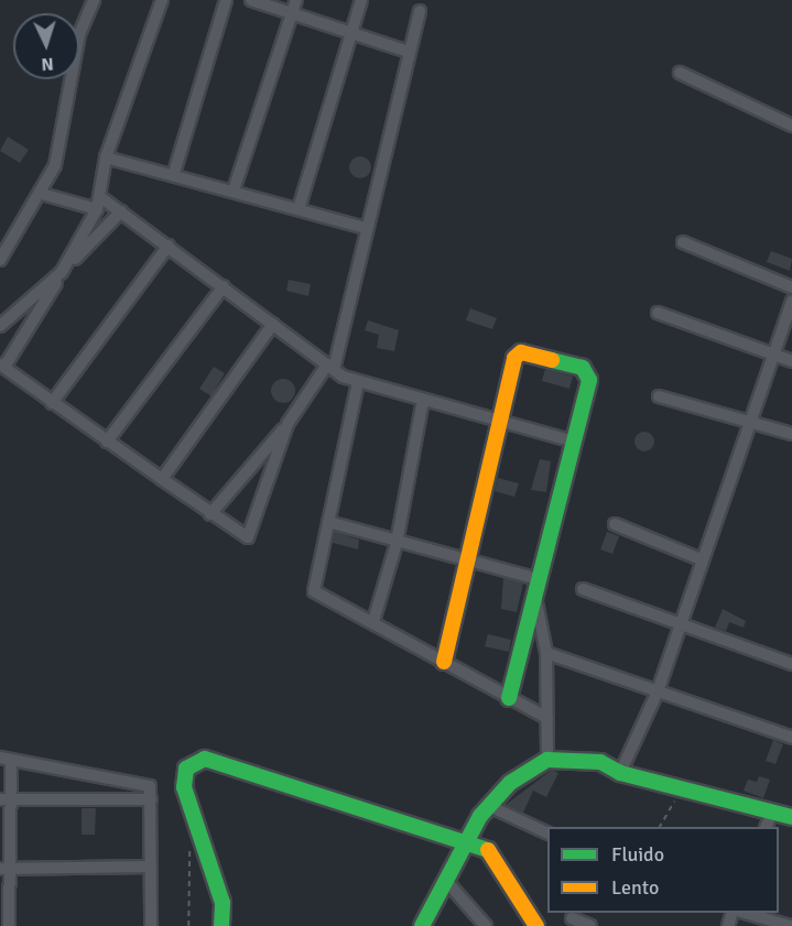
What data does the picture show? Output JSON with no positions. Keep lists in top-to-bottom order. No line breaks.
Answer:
{"legend":["Fluido","Lento"],"north":"bottom"}
